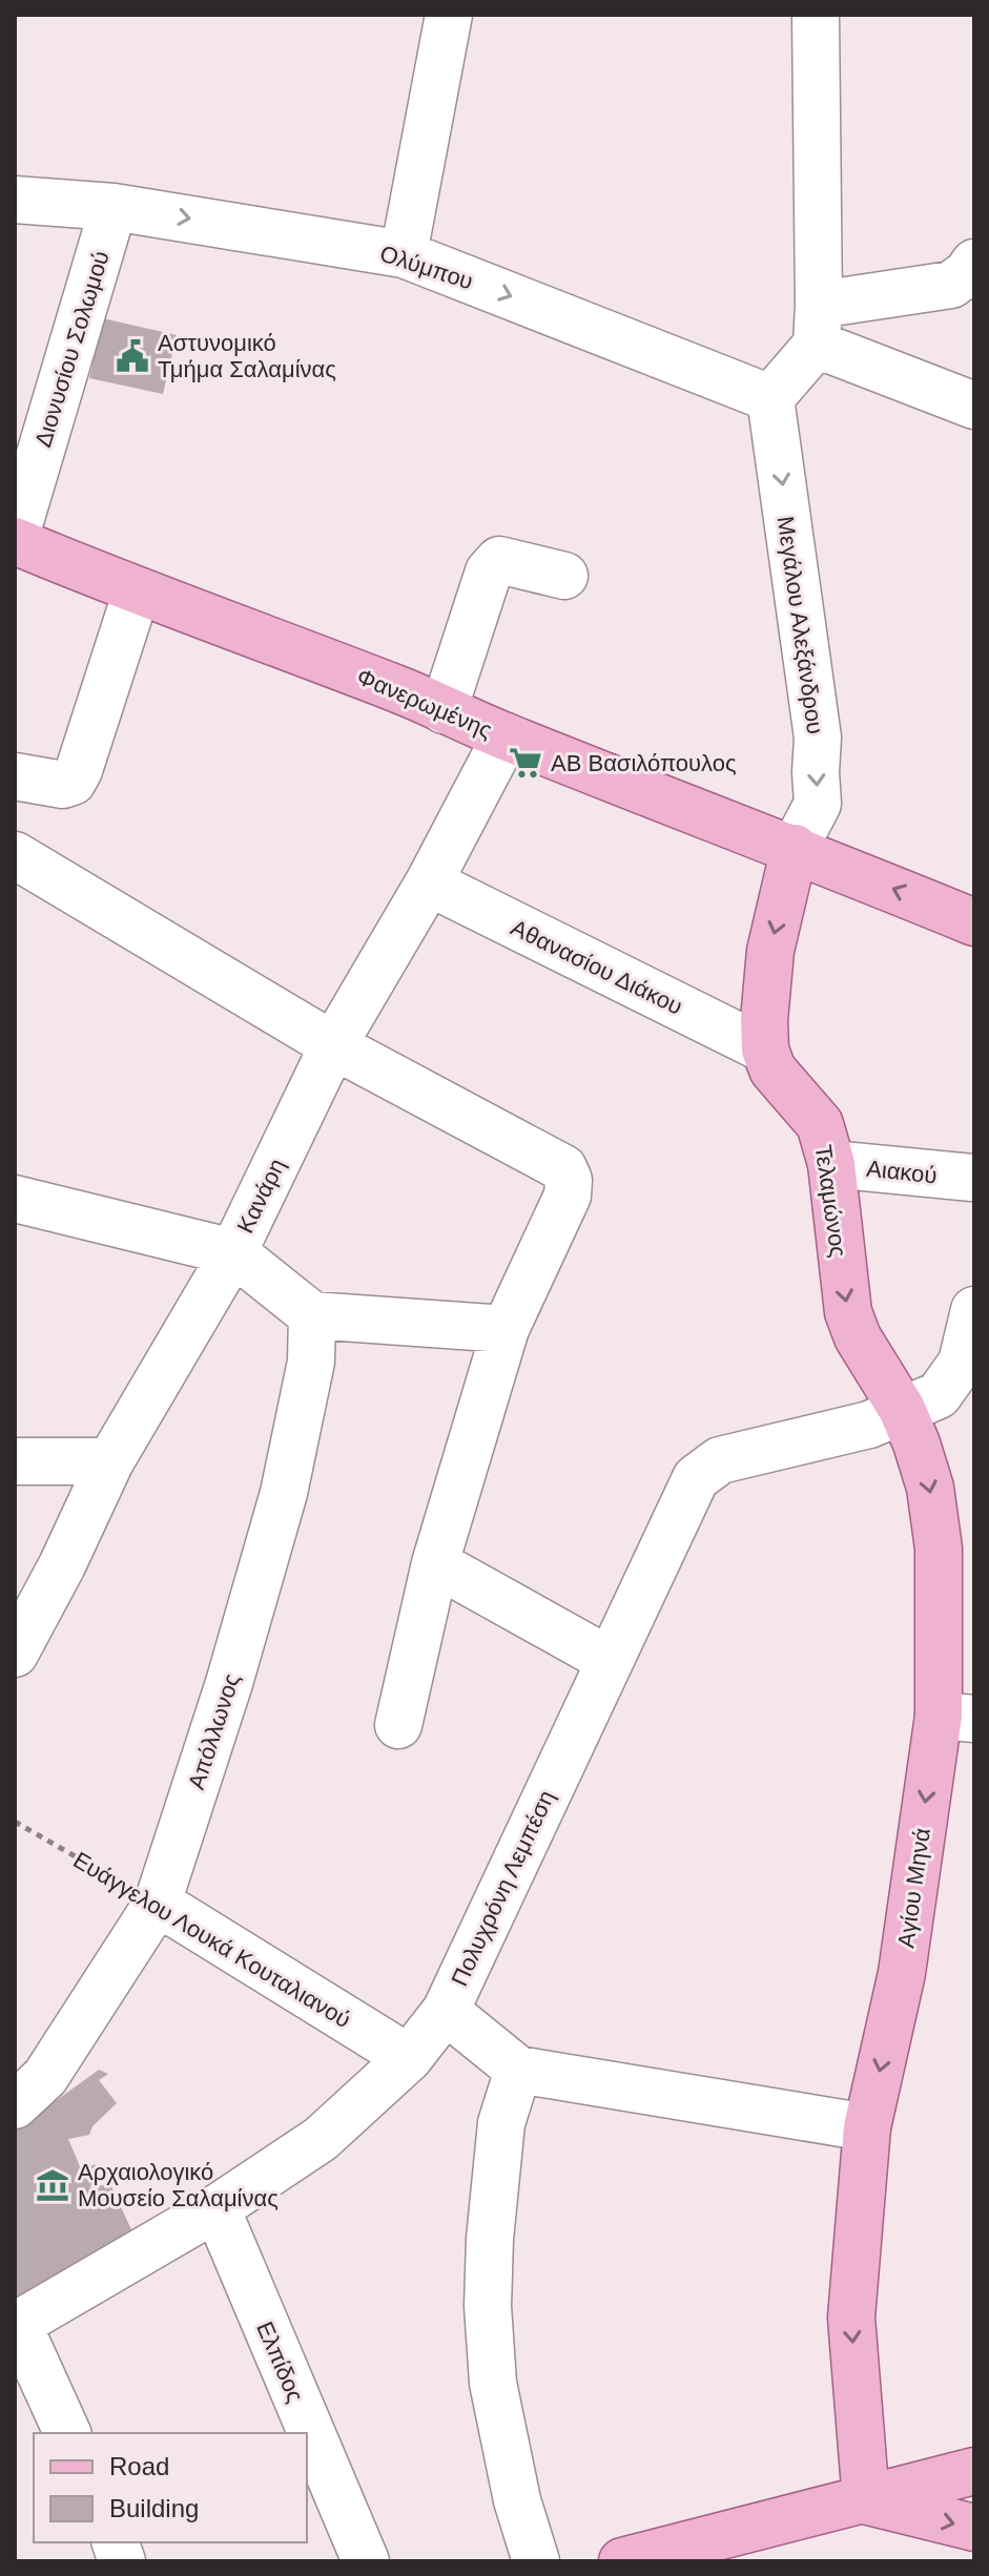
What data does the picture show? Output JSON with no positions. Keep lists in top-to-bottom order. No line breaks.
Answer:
{"streets":{"main road":["Φανερωμένης","Τελαμώνος","Αγίου Μηνά"],"street":["Ολύμπου","Διονυσίου Σολωμού","Μεγάλου Αλεξάνδρου","Αθανασίου Διάκου","Αιακού","Κανάρη","Απόλλωνος","Πολυχρόνη Λεμπέση","Ευάγγελου Λουκά Κουταλιανού","Ελπίδος"]},"crossings":[["Ολύμπου","Διονυσίου Σολωμού"],["Ολύμπου","Μεγάλου Αλεξάνδρου"],["Διονυσίου Σολωμού","Φανερωμένης"],["Μεγάλου Αλεξάνδρου","Φανερωμένης"],["Φανερωμένης","Κανάρη"],["Αθανασίου Διάκου","Κανάρη"],["Αθανασίου Διάκου","Τελαμώνος"],["Αιακού","Τελαμώνος"],["Τελαμώνος","Πολυχρόνη Λεμπέση"],["Τελαμώνος","Αγίου Μηνά"],["Απόλλωνος","Ευάγγελου Λουκά Κουταλιανού"],["Πολυχρόνη Λεμπέση","Αγίου Μηνά"],["Πολυχρόνη Λεμπέση","Ευάγγελου Λουκά Κουταλιανού"],["Πολυχρόνη Λεμπέση","Ελπίδος"]],"one_way":["Ολύμπου","Μεγάλου Αλεξάνδρου","Τελαμώνος","Αγίου Μηνά"],"places":{"public building":["Αστυνομικό Τμήμα Σαλαμίνας"],"supermarket":["ΑΒ Βασιλόπουλος"],"museum":["Αρχαιολογικό Μουσείο Σαλαμίνας"]},"legend":["Road","Building"]}
